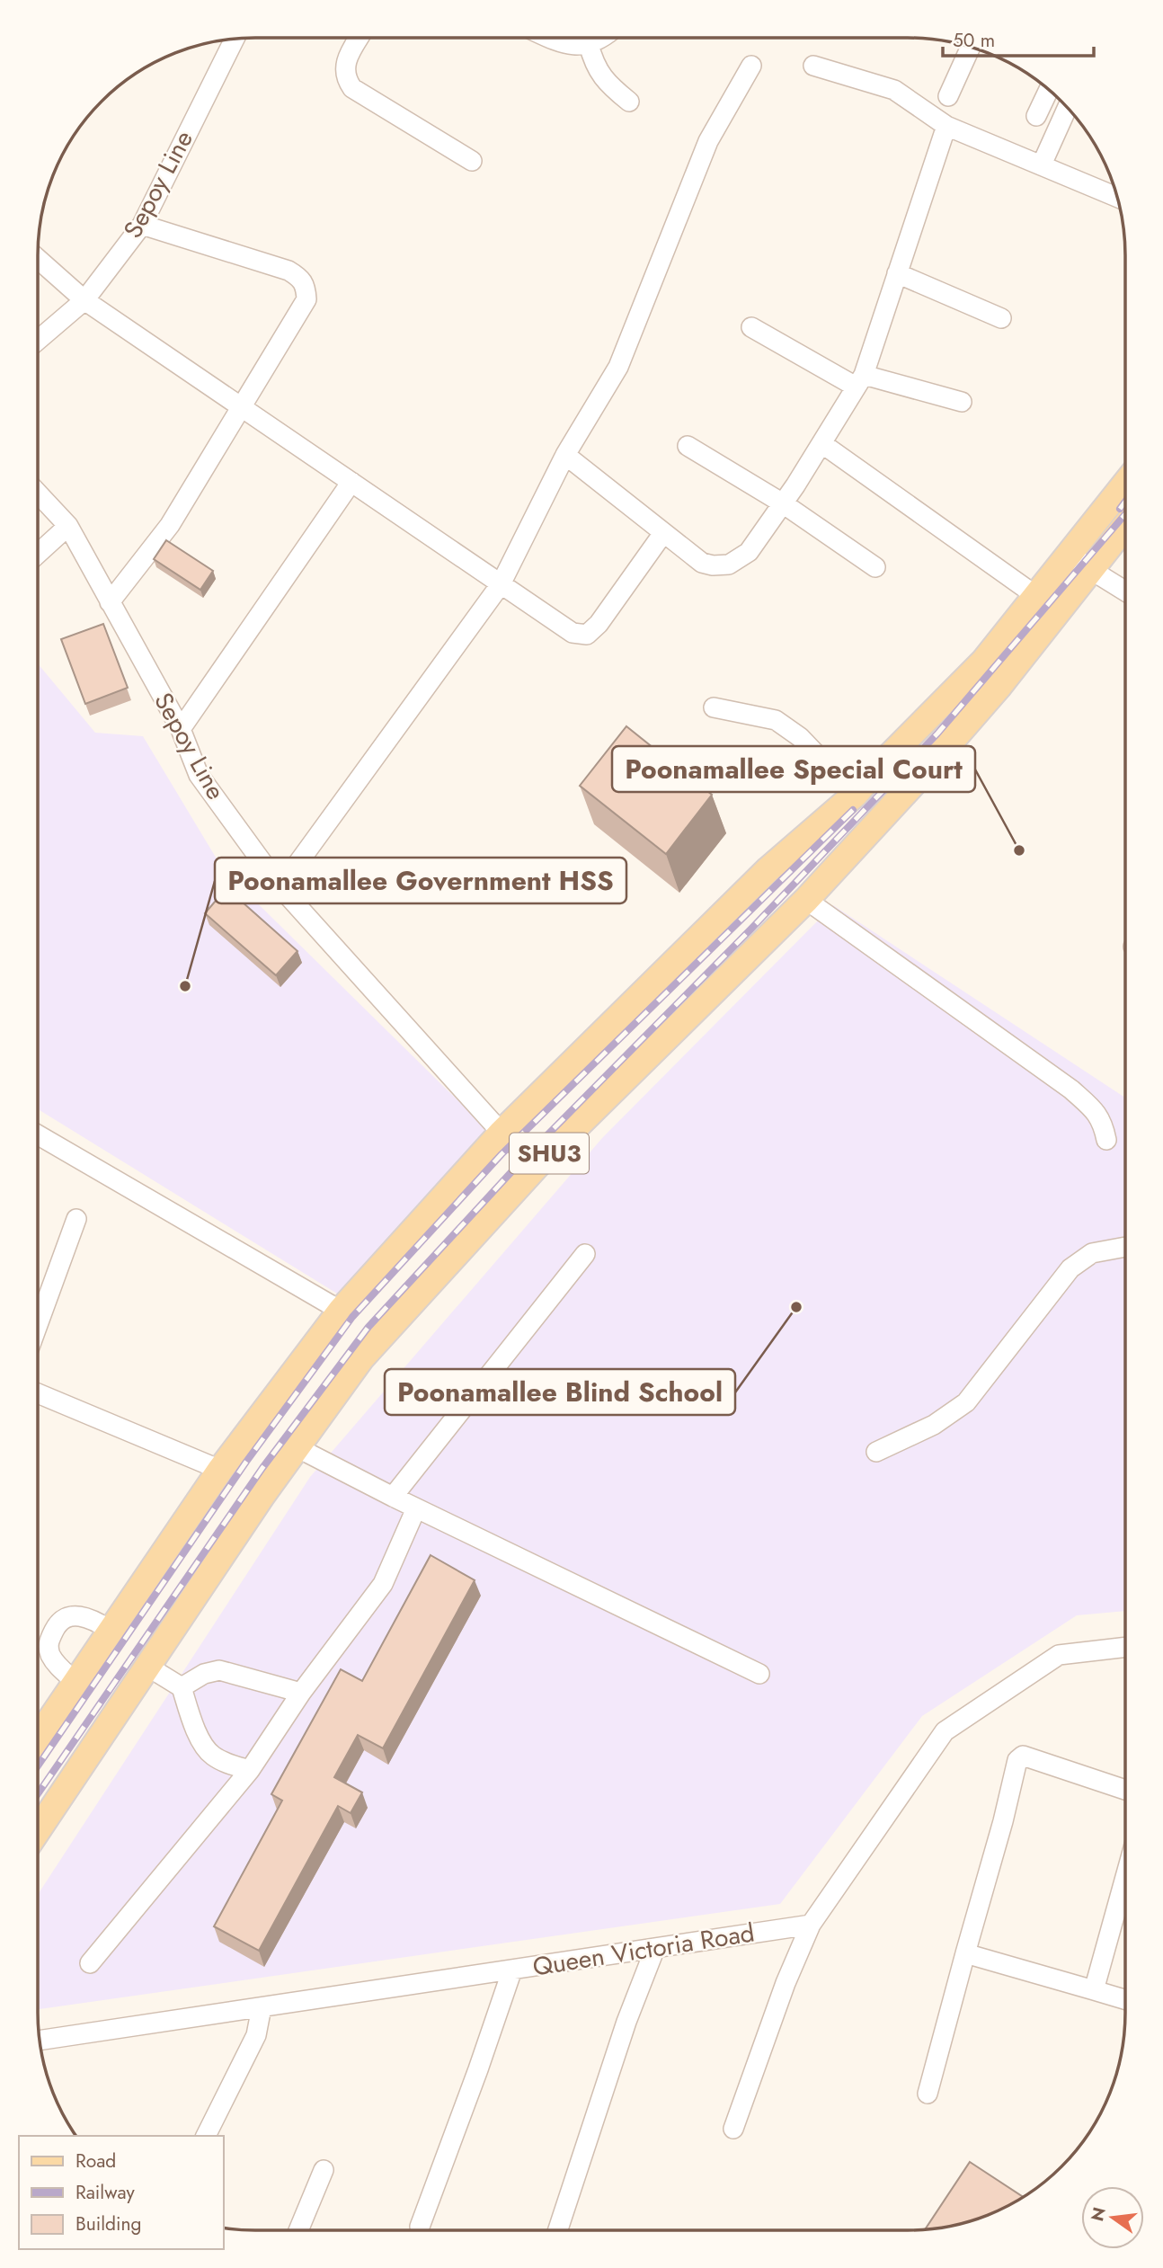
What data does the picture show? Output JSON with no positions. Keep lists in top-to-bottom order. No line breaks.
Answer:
{"streets":{"main road":["SHU3"],"street":["Sepoy Line","Queen Victoria Road"]},"crossings":[["Sepoy Line","SHU3"]],"places":["Poonamallee Special Court","Poonamallee Government HSS","Poonamallee Blind School"],"legend":["Road","Railway","Building"],"scale_bar":"50 m","north":"left"}
